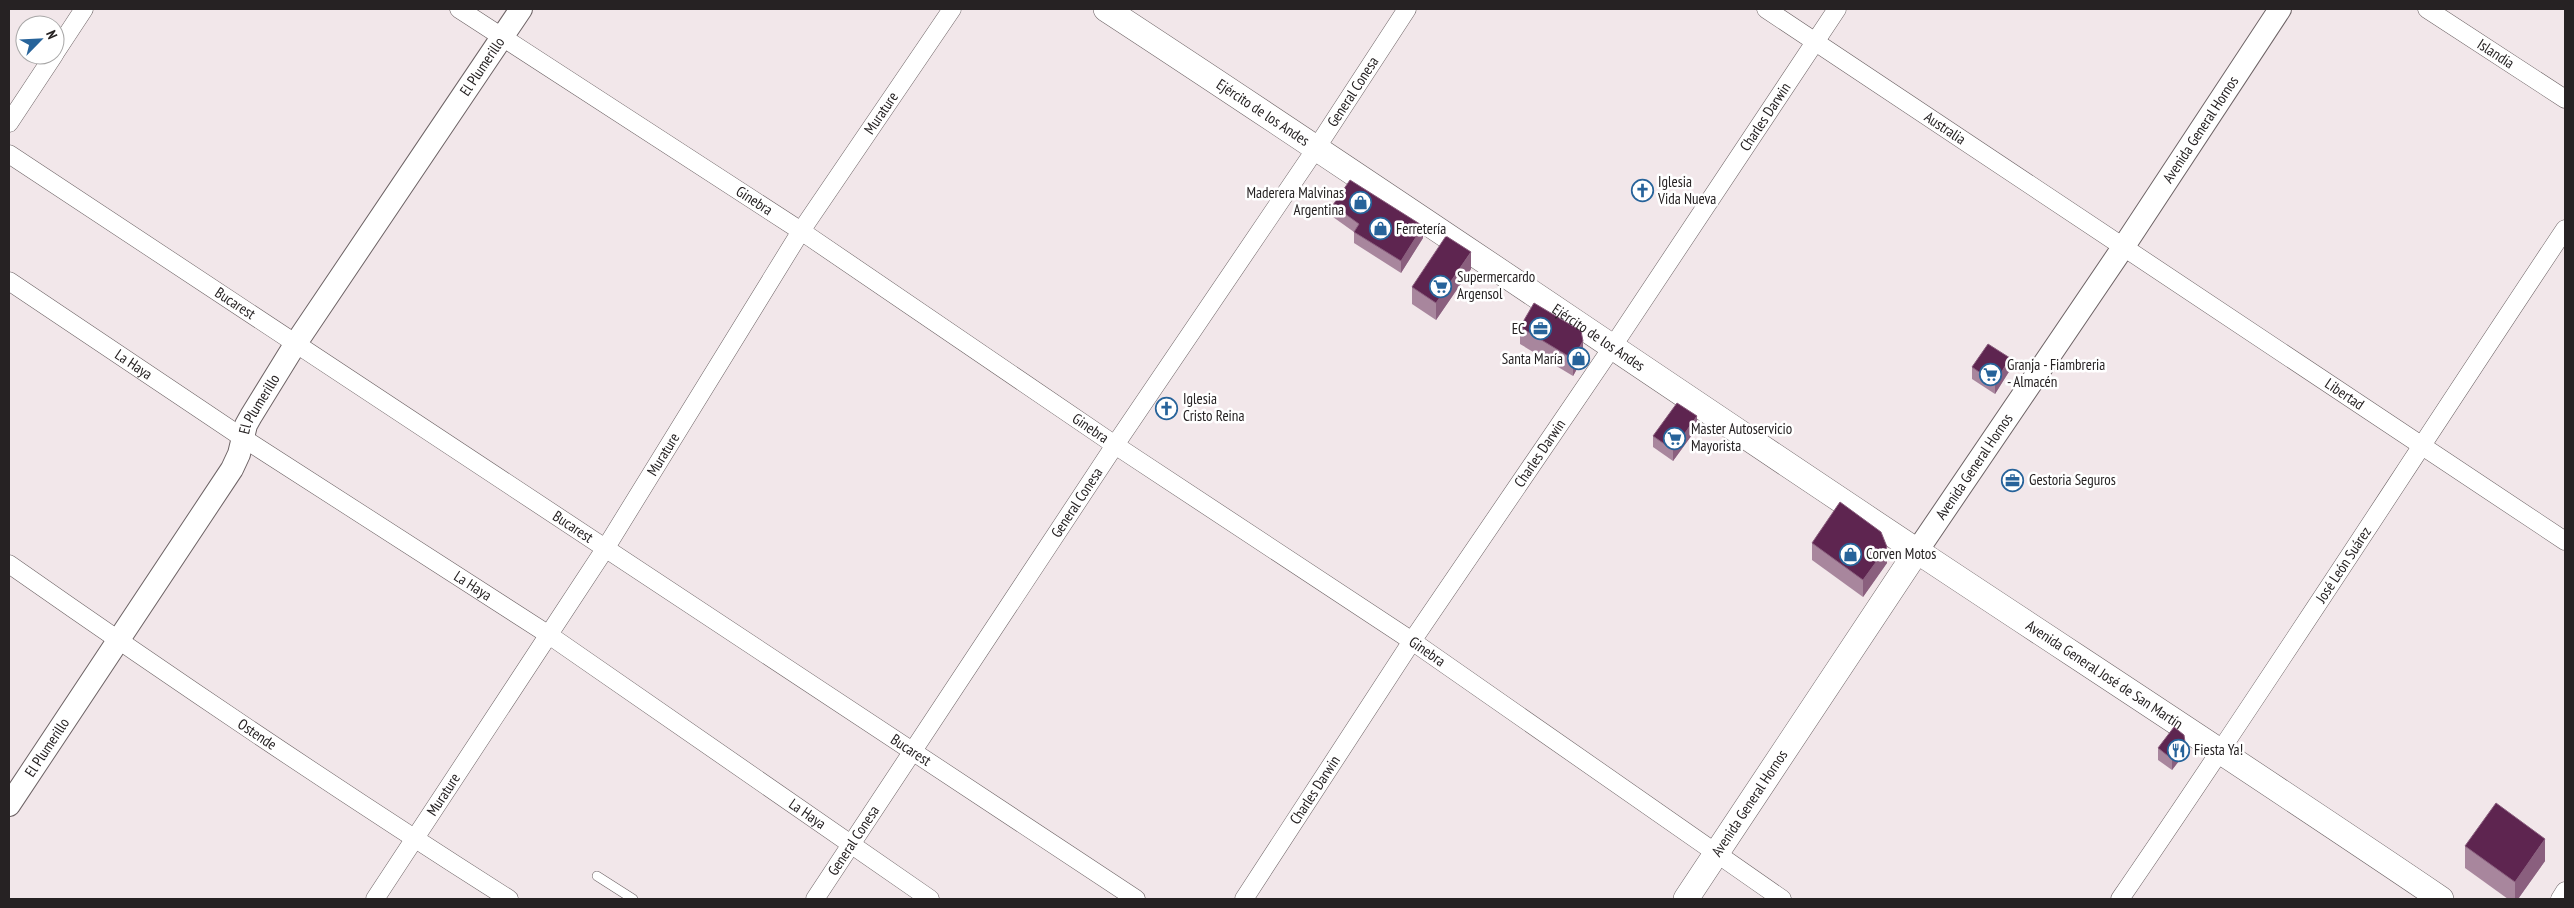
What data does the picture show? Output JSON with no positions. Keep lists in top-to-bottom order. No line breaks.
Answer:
{"streets":{"main road":["Ejército de los Andes","Avenida General Hornos","Avenida General José de San Martín"],"street":["Islandia","El Plumerillo","General Conesa","Murature","Charles Darwin","Australia","Ginebra","Bucarest","La Haya","Libertad","José León Suárez","Ostende"]},"crossings":[["El Plumerillo","Ginebra"],["El Plumerillo","Bucarest"],["El Plumerillo","La Haya"],["El Plumerillo","Ostende"],["General Conesa","Ejército de los Andes"],["General Conesa","Ginebra"],["General Conesa","Bucarest"],["General Conesa","La Haya"],["Ejército de los Andes","Charles Darwin"],["Ejército de los Andes","Avenida General Hornos"],["Ejército de los Andes","Avenida General José de San Martín"],["Murature","Ginebra"],["Murature","Bucarest"],["Murature","La Haya"],["Murature","Ostende"],["Charles Darwin","Australia"],["Charles Darwin","Ginebra"],["Australia","Avenida General Hornos"],["Australia","Libertad"],["Avenida General Hornos","Ginebra"],["Avenida General Hornos","Libertad"],["Avenida General Hornos","Avenida General José de San Martín"],["Libertad","José León Suárez"],["José León Suárez","Avenida General José de San Martín"]],"places":{"church":["Iglesia Vida Nueva","Iglesia Cristo Reina"],"shop":["Maderera Malvinas Argentina","Ferretería","Santa María","Corven Motos"],"supermarket":["Supermercardo Argensol","Granja - Fiambreria - Almacén","Master Autoservicio Mayorista"],"office":["EC","Gestoria Seguros"],"restaurant":["Fiesta Ya!"]},"north":"top right"}
